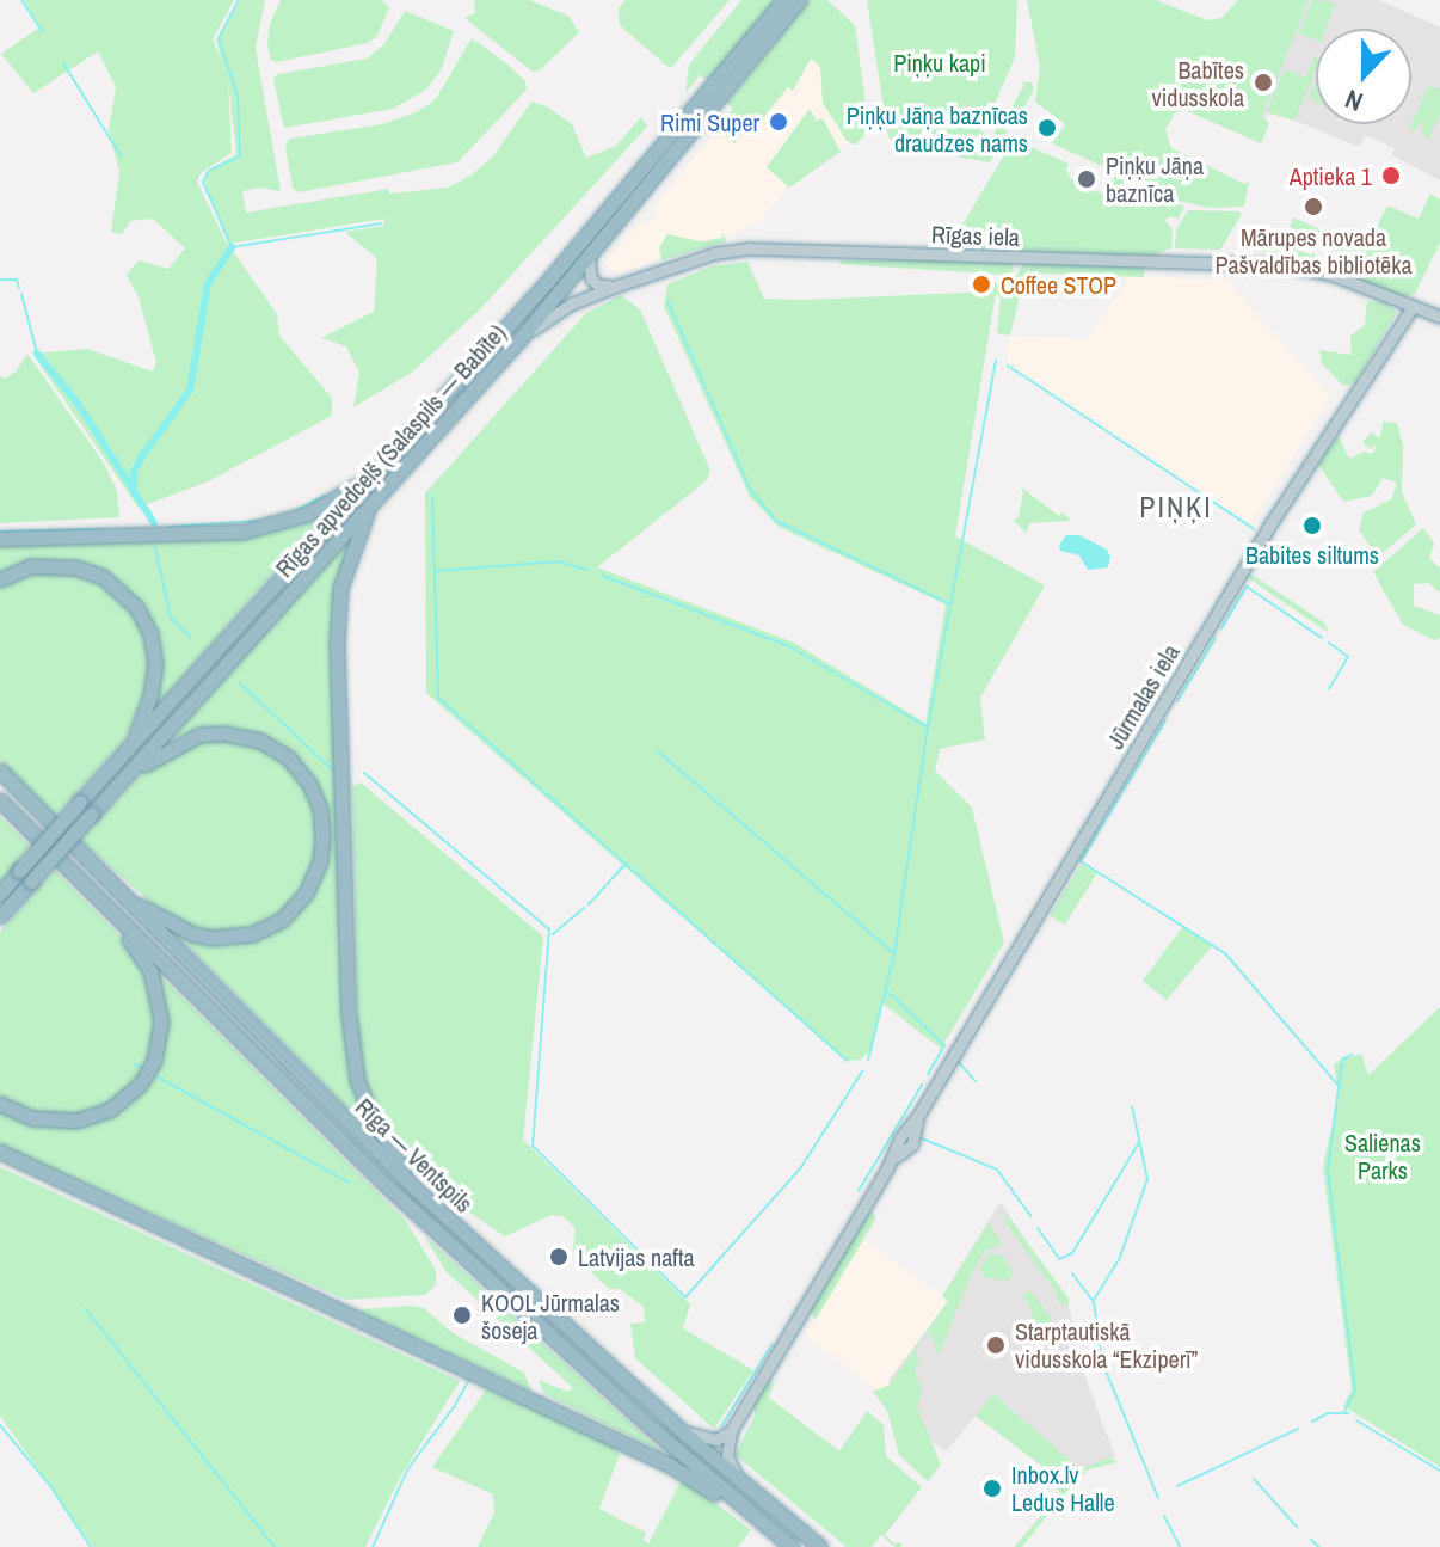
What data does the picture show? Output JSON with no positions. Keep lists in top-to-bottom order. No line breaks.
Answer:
{"streets":{"highway":["Rīgas apvedceļš (Salaspils — Babīte)","Rīga — Ventspils"],"main road":["Rīgas iela","Jūrmalas iela"]},"crossings":[["Rīgas iela","Rīgas apvedceļš (Salaspils — Babīte)"],["Rīgas iela","Jūrmalas iela"]],"districts":["PIŅĶI"],"parks":["Piņķu kapi","Salienas Parks"],"places":["Babītes vidusskola","Rimi Super","Piņķu Jāņa baznīcas draudzes nams","Aptieka 1","Piņķu Jāņa baznīca","Mārupes novada Pašvaldības bibliotēka","Coffee STOP","Babites siltums","Latvijas nafta","KOOL Jūrmalas šoseja","Starptautiskā vidusskola “Ekziperī”","Inbox.lv Ledus Halle"],"north":"bottom"}
